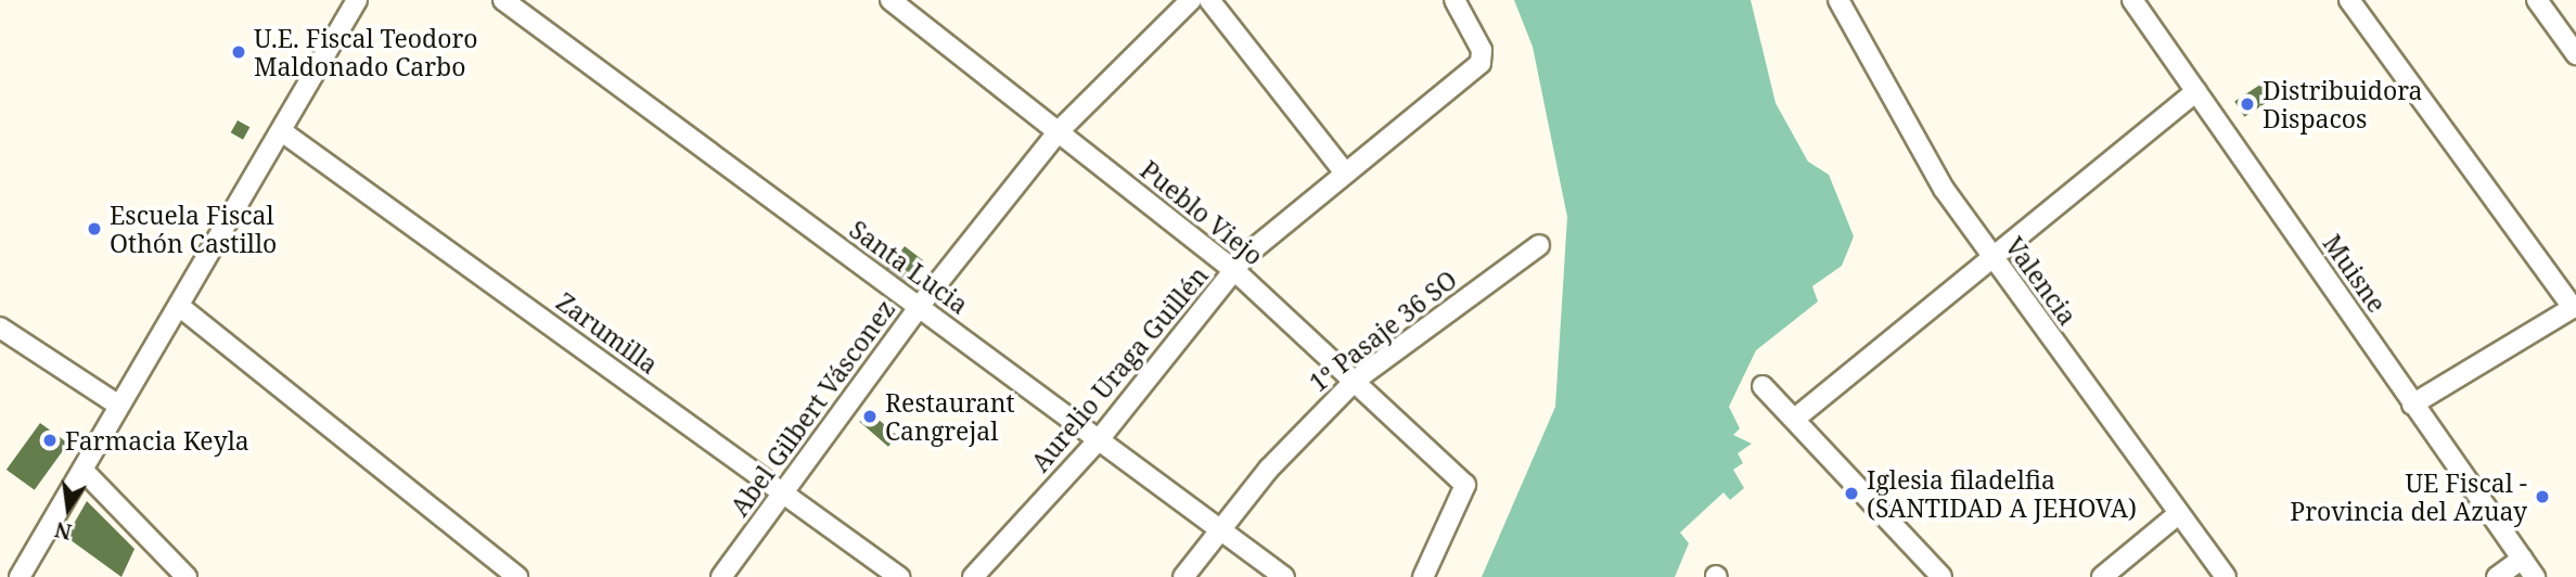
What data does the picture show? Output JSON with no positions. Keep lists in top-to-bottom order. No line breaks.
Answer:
{"streets":{"street":["Pueblo Viejo","Santa Lucia","Muisne","Valencia","1º Pasaje 36 SO","Zarumilla","Aurelio Uraga Guillén","Abel Gilbert Vásconez"]},"crossings":[["Pueblo Viejo","1º Pasaje 36 SO"],["Pueblo Viejo","Aurelio Uraga Guillén"],["Pueblo Viejo","Abel Gilbert Vásconez"],["Santa Lucia","1º Pasaje 36 SO"],["Santa Lucia","Aurelio Uraga Guillén"],["Santa Lucia","Abel Gilbert Vásconez"],["Zarumilla","Abel Gilbert Vásconez"]],"places":["U.E. Fiscal Teodoro Maldonado Carbo","Distribuidora Dispacos","Escuela Fiscal Othón Castillo","Restaurant Cangrejal","Farmacia Keyla","Iglesia filadelfia (SANTIDAD A JEHOVA)","UE Fiscal - Provincia del Azuay"],"north":"bottom"}
